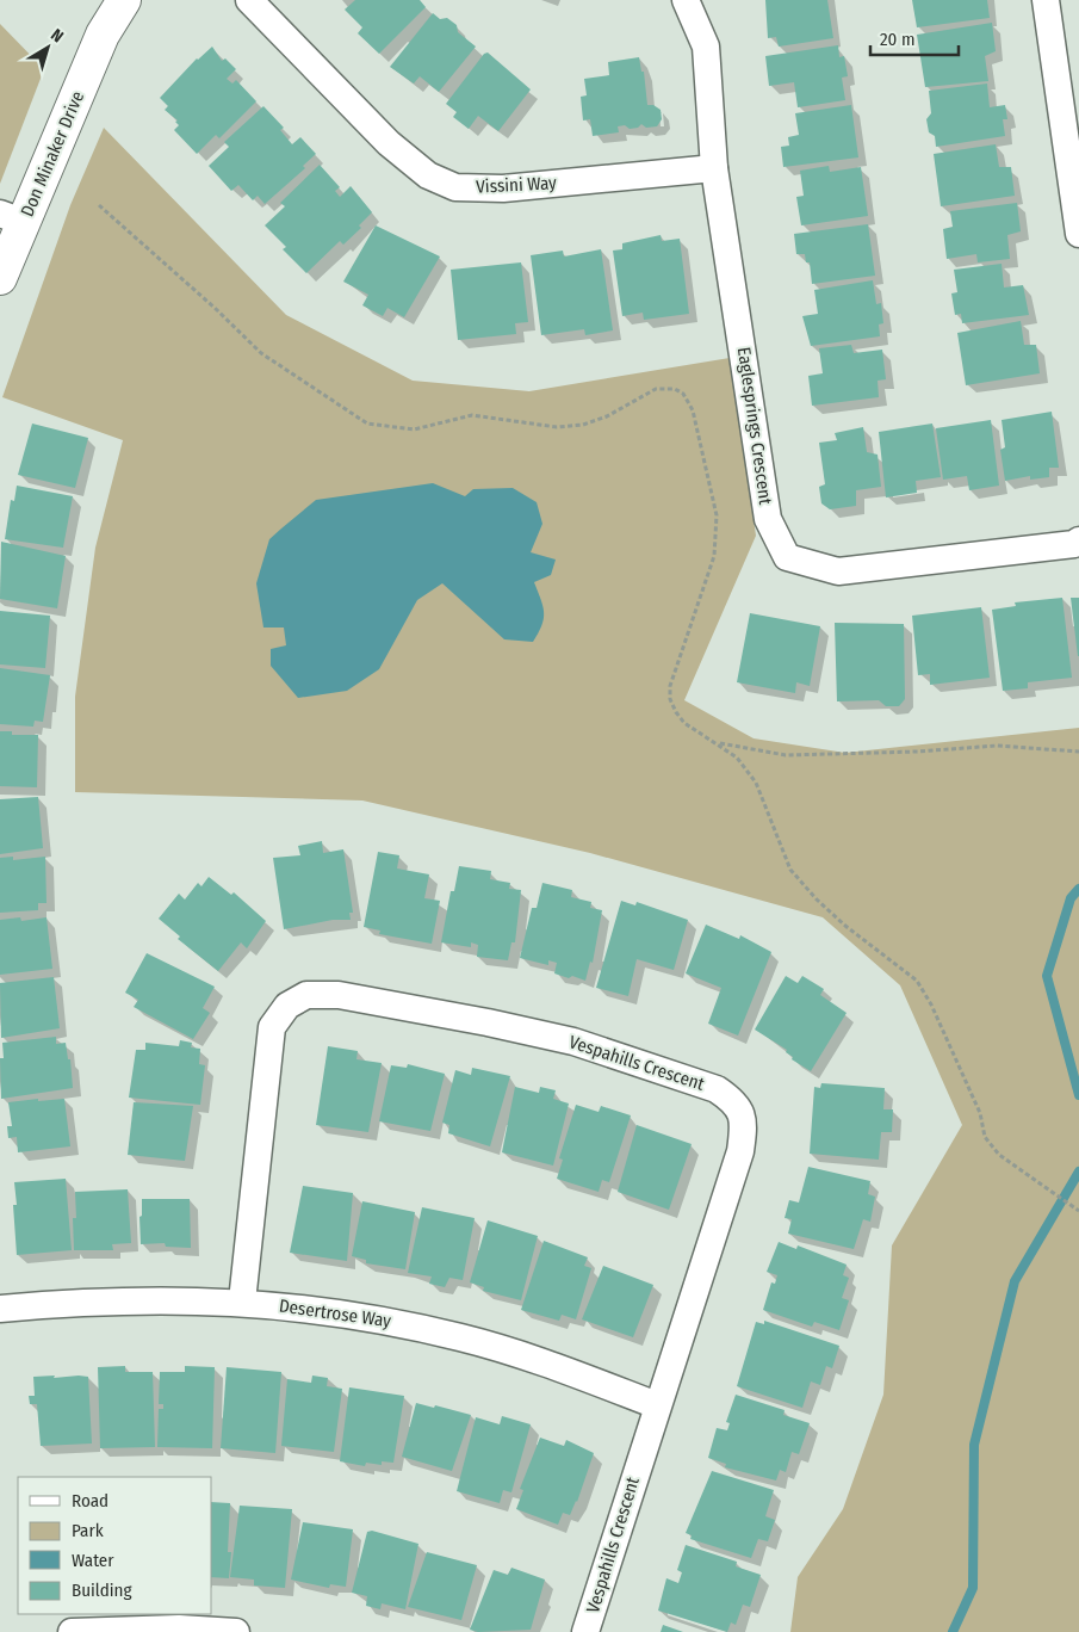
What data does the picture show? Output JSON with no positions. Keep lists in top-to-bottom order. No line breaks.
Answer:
{"streets":{"street":["Don Minaker Drive","Vissini Way","Eaglesprings Crescent","Vespahills Crescent","Desertrose Way"]},"crossings":[["Vissini Way","Eaglesprings Crescent"],["Vespahills Crescent","Desertrose Way"]],"legend":["Road","Park","Water","Building"],"scale_bar":"20 m","north":"top right"}
